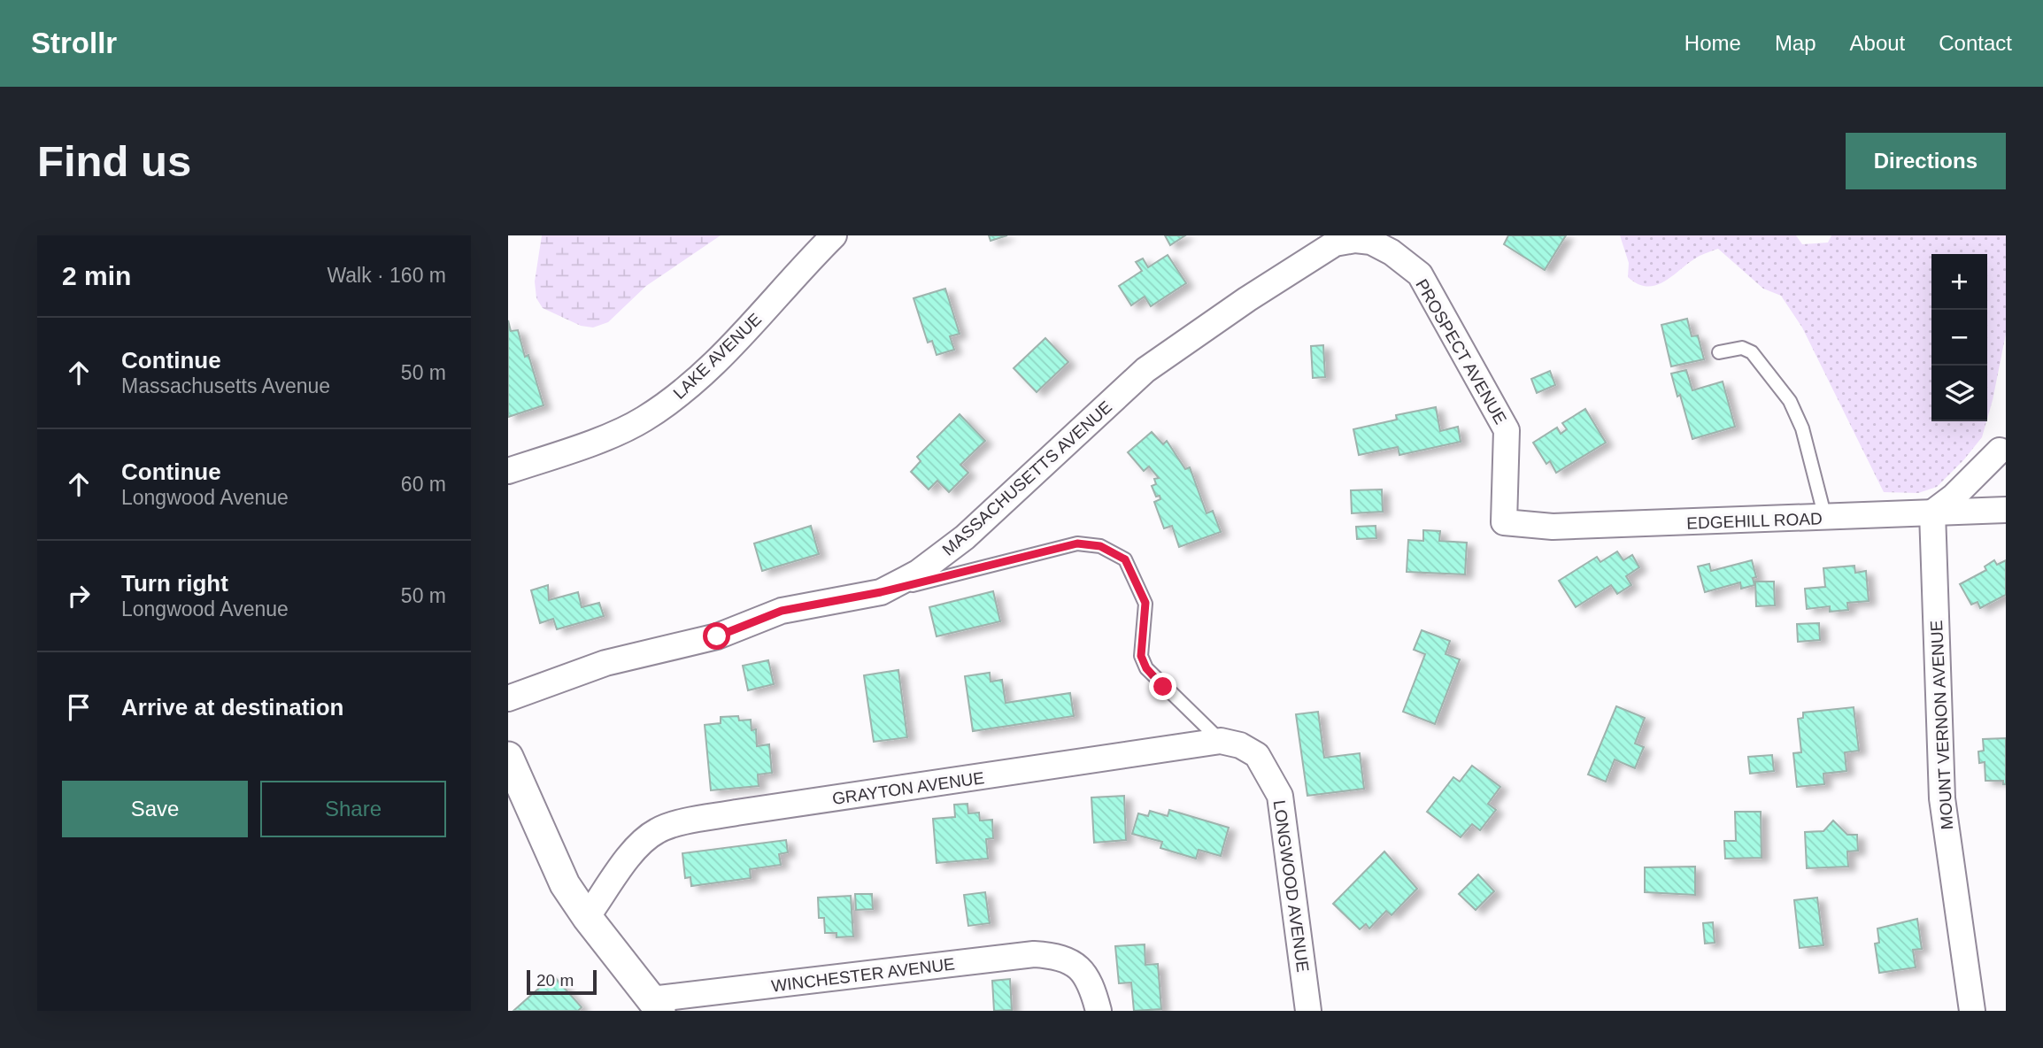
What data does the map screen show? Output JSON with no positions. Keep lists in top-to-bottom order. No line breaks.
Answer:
{"streets":{"street":["PROSPECT AVENUE","LAKE AVENUE","MASSACHUSETTS AVENUE","EDGEHILL ROAD","MOUNT VERNON AVENUE","GRAYTON AVENUE","LONGWOOD AVENUE","WINCHESTER AVENUE"]},"crossings":[["PROSPECT AVENUE","MASSACHUSETTS AVENUE"],["PROSPECT AVENUE","EDGEHILL ROAD"],["EDGEHILL ROAD","MOUNT VERNON AVENUE"],["GRAYTON AVENUE","LONGWOOD AVENUE"]],"scale_bar":"20 m","page":{"header":"Strollr","nav":["Home","Map","About","Contact"],"buttons":["Directions",["Save","Share"]],"title":"Find us","heading":["2 min","Walk · 160 m"],"map_buttons":["+","−"],"list":[["Continue","Massachusetts Avenue","50 m"],["Continue","Longwood Avenue","60 m"],["Turn right","Longwood Avenue","50 m"],"Arrive at destination"],"scale":"20 m"}}
